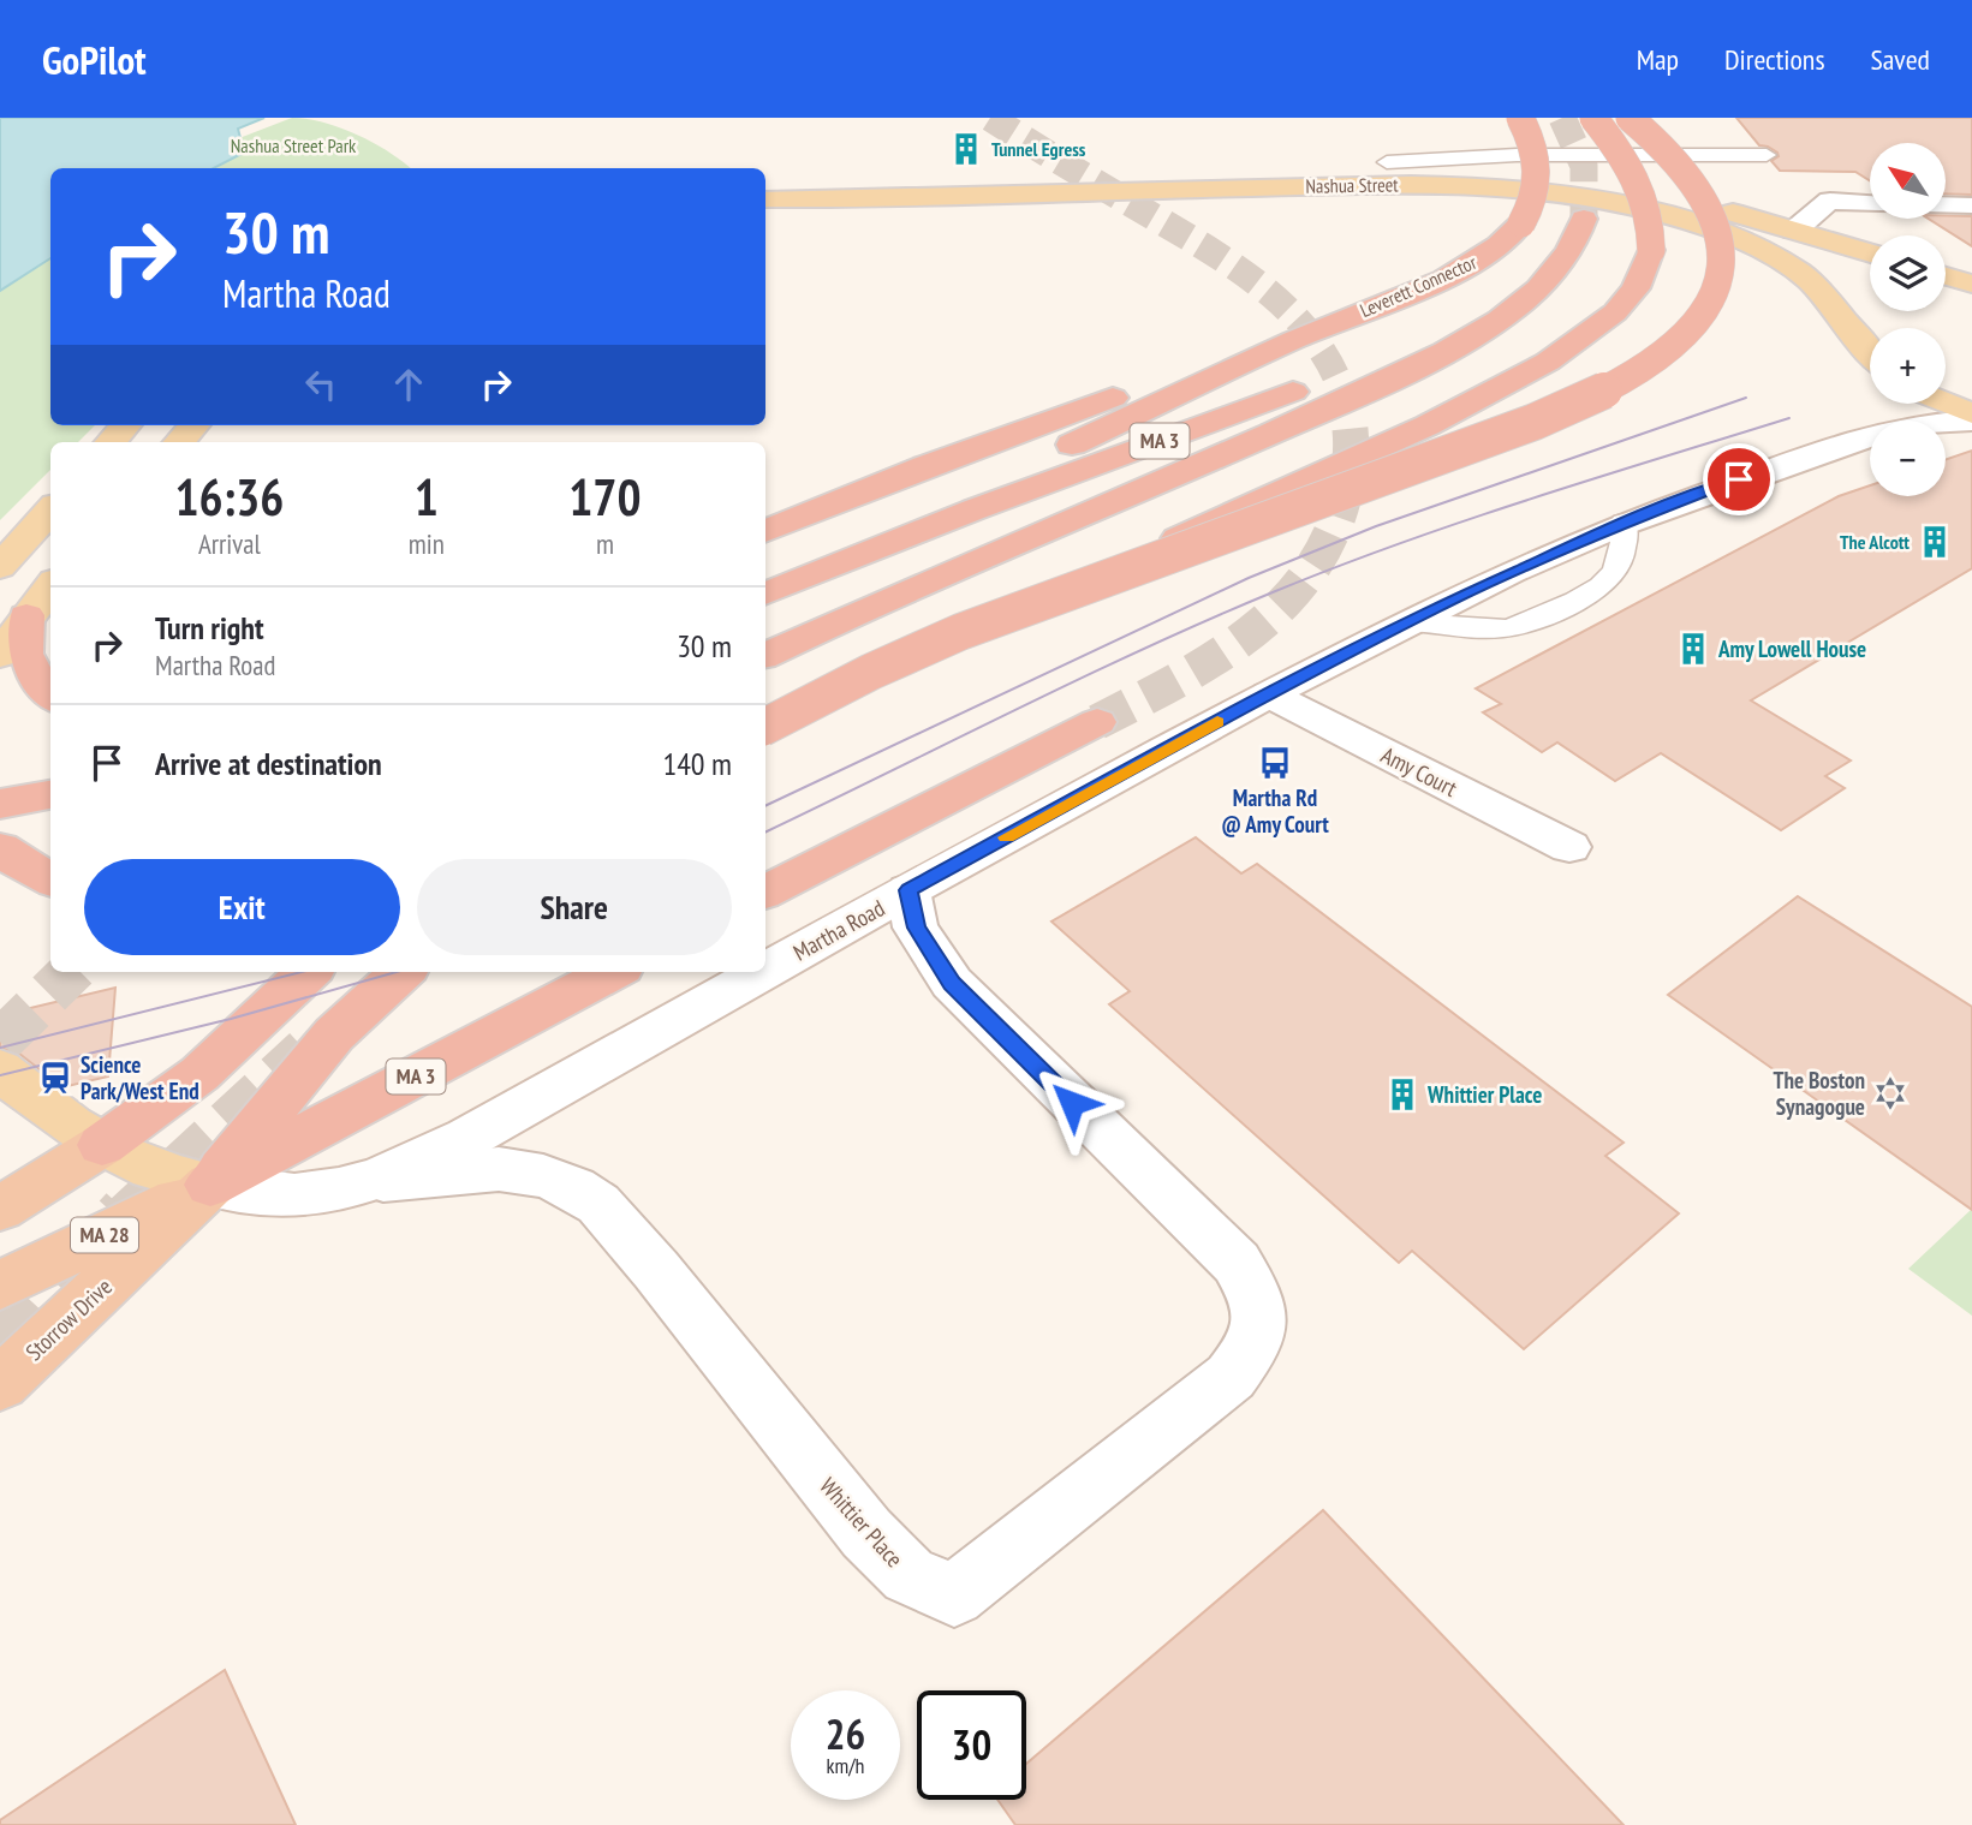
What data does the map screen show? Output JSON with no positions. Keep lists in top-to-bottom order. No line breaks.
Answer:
{"streets":{"highway":["Leverett Connector","MA 3","MA 28","Storrow Drive"],"main road":["Nashua Street","Amy Court","Martha Road","Whittier Place"]},"crossings":[["MA 3","Martha Road"],["MA 3","MA 28"],["MA 3","Storrow Drive"],["Amy Court","Martha Road"],["Martha Road","MA 28"],["Martha Road","Storrow Drive"],["Martha Road","Whittier Place"],["MA 28","Storrow Drive"]],"parks":["Nashua Street Park"],"places":{"building":["Tunnel Egress","The Alcott","Amy Lowell House","Whittier Place"],"bus stop":["Martha Rd @ Amy Court"],"station":["Science Park/West End"],"synagogue":["The Boston Synagogue"]},"north":"top left","page":{"header":"GoPilot","nav":["Map","Directions","Saved"],"map_buttons":["+","−"],"turn":["30 m","Martha Road"],"eta":["16:36","Arrival","1","min","170","m"],"list":[{"name":"Turn right","note":"Martha Road","value":"30 m"},{"name":"Arrive at destination","value":"140 m"}],"buttons":["Exit","Share"],"speed":"26 km/h","limit":"30"}}
